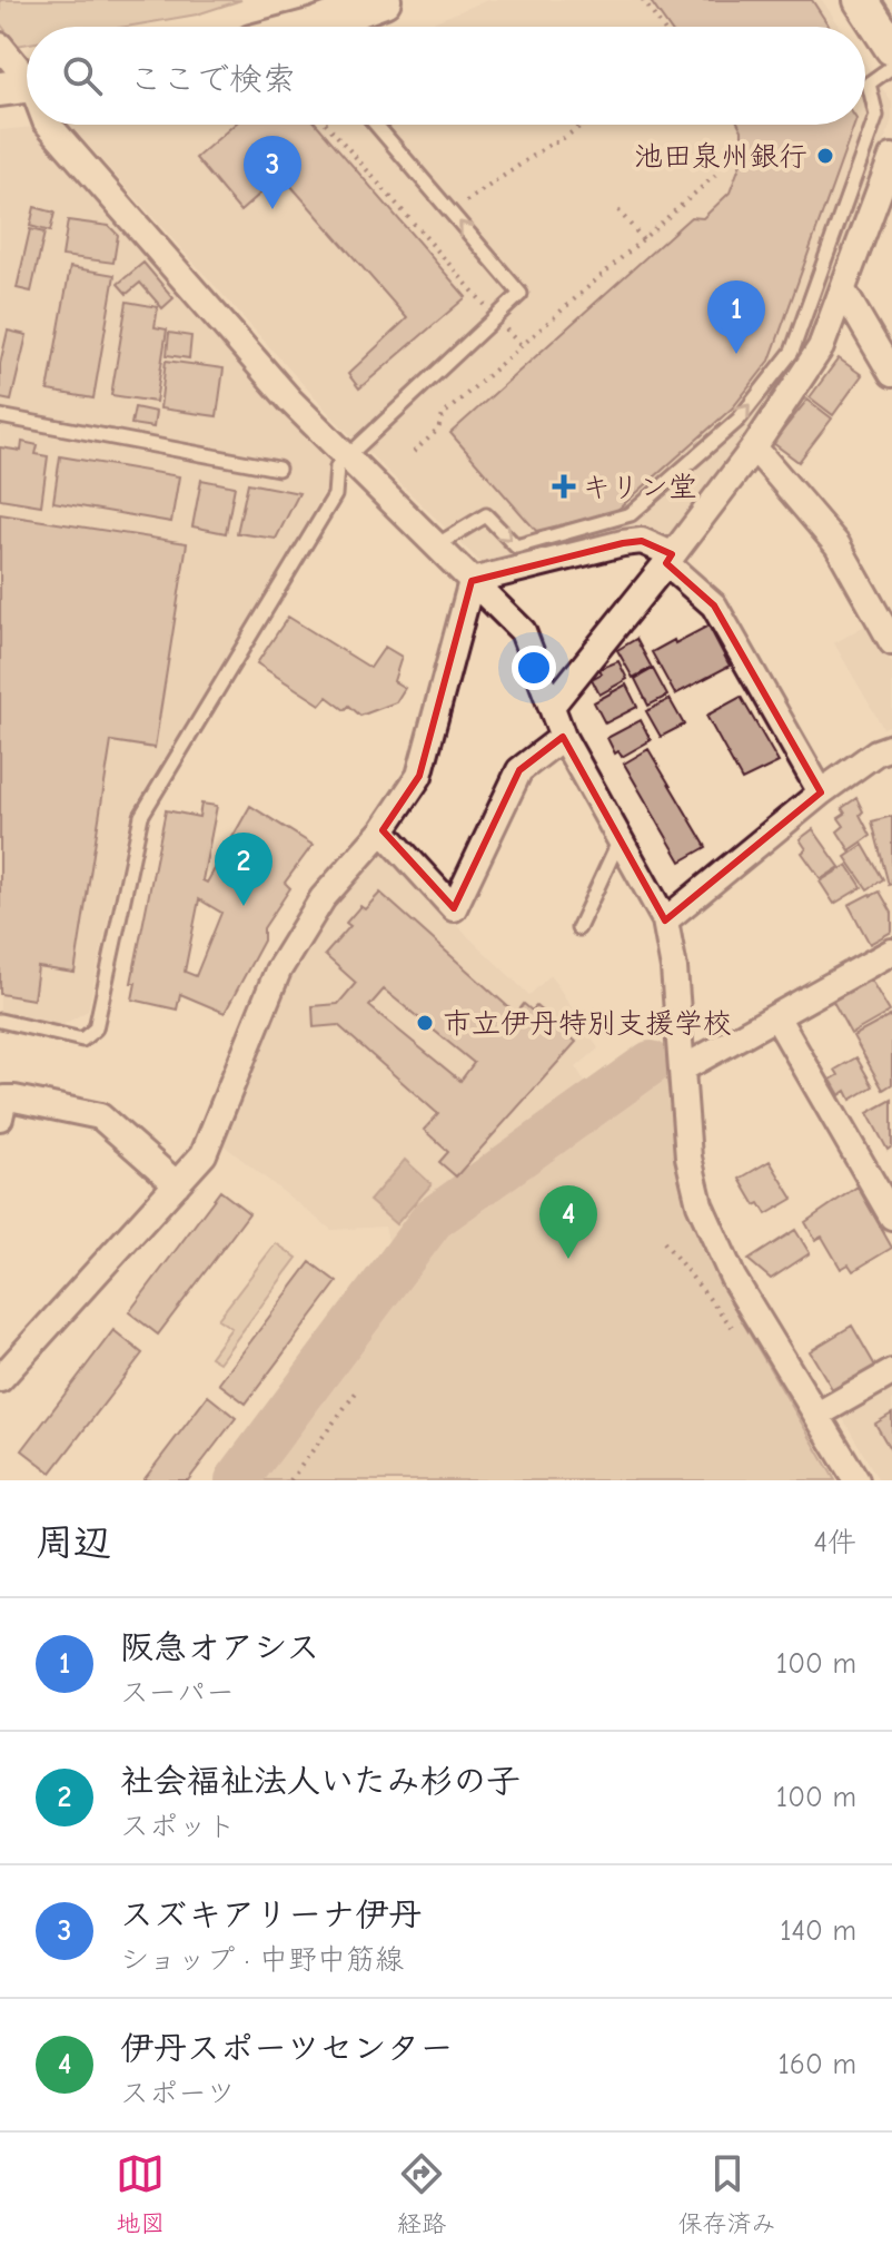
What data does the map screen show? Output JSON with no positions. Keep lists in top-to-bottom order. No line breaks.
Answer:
{"places":{"other":["池田泉州銀行","市立伊丹特別支援学校"],"health":["キリン堂"]},"page":{"search":"ここで検索","pins":["3","1","2","4"],"heading":["周辺","4件"],"list":[{"mark":"1","name":"阪急オアシス","note":"スーパー","value":"100 m"},{"mark":"2","name":"社会福祉法人いたみ杉の子","note":"スポット","value":"100 m"},{"mark":"3","name":"スズキアリーナ伊丹","note":"ショップ · 中野中筋線","value":"140 m"},{"mark":"4","name":"伊丹スポーツセンター","note":"スポーツ","value":"160 m"}],"nav":["地図","経路","保存済み"]}}
